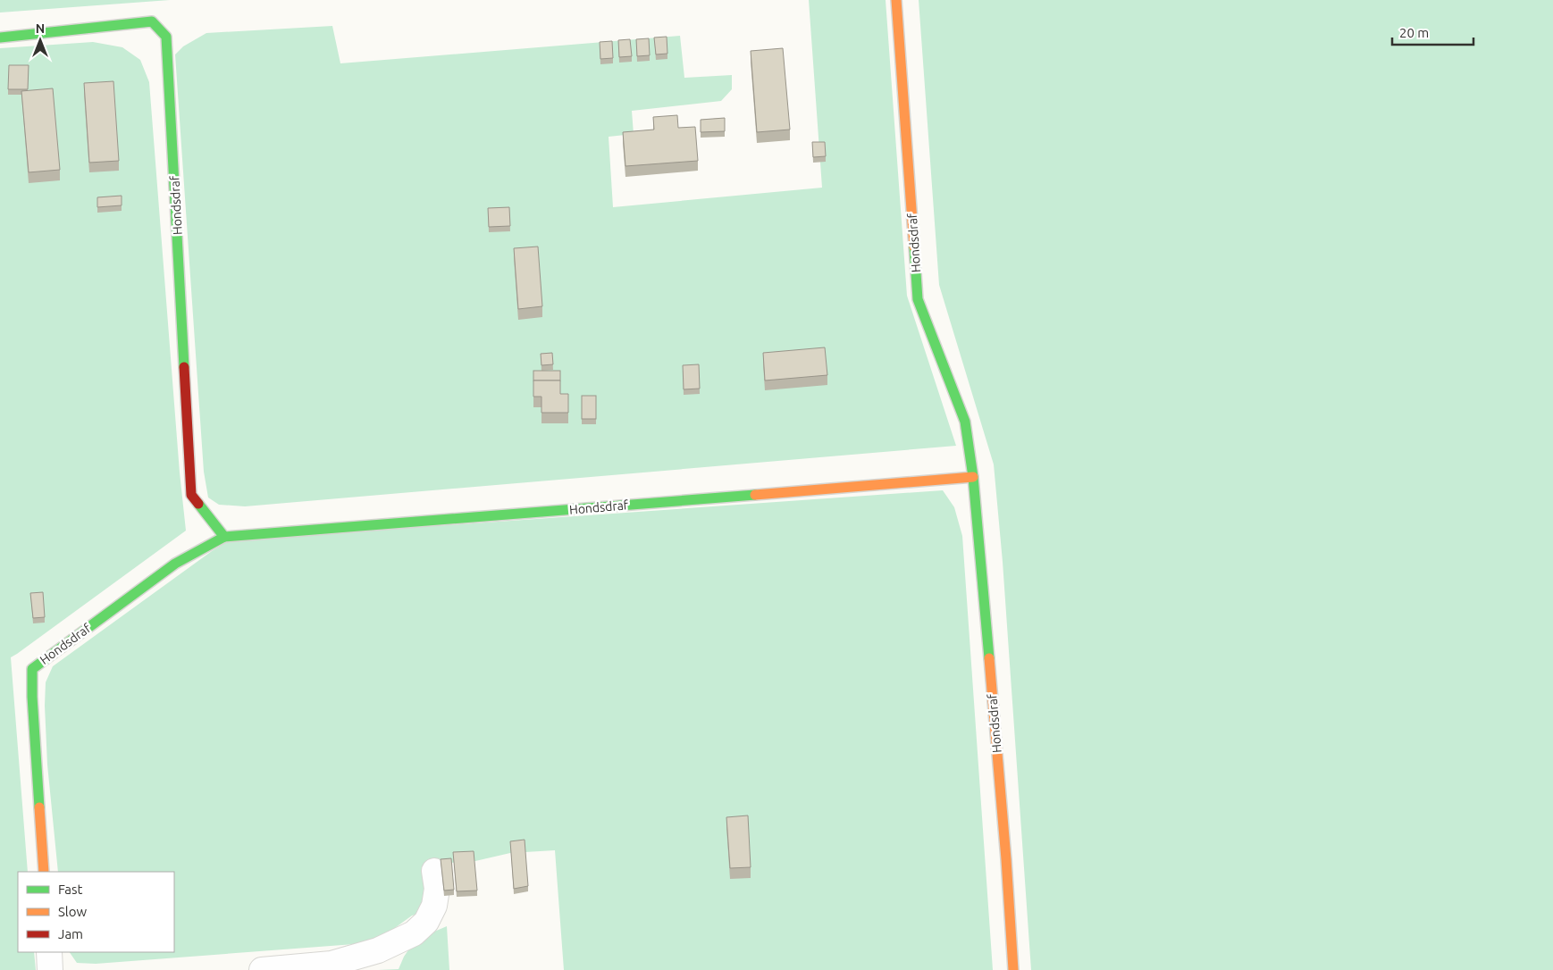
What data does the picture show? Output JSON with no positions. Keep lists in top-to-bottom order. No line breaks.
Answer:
{"streets":{"street":["Hondsdraf"]},"legend":["Fast","Slow","Jam"],"scale_bar":"20 m","north":"top"}
